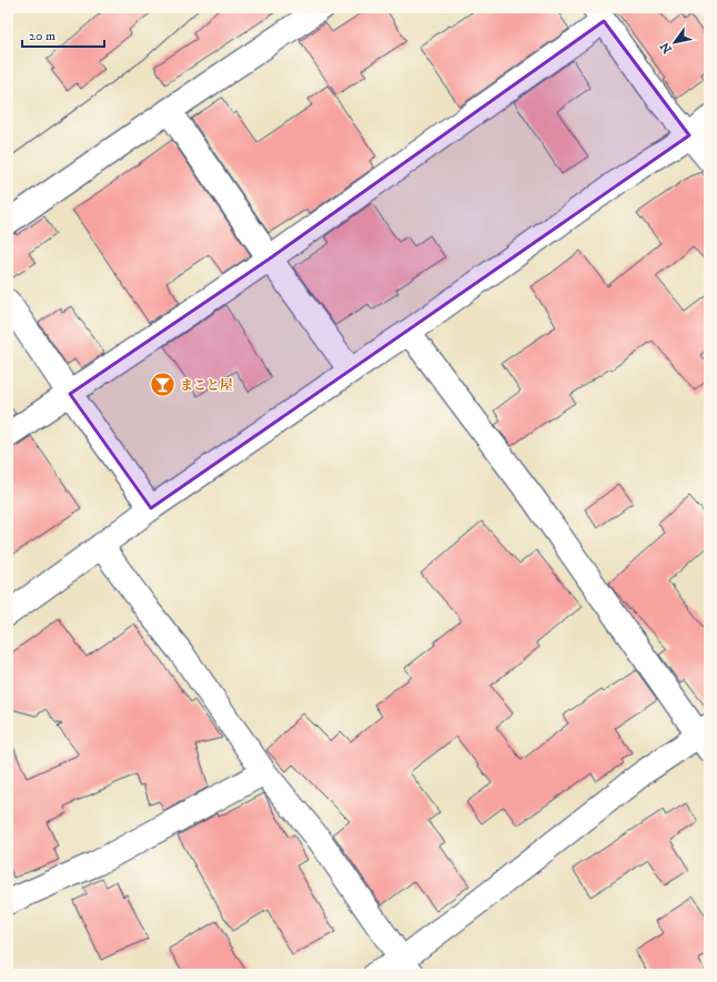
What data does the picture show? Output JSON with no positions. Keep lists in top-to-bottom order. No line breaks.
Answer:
{"places":{"bar":["まこと屋"]},"scale_bar":"20 m","north":"bottom left"}
